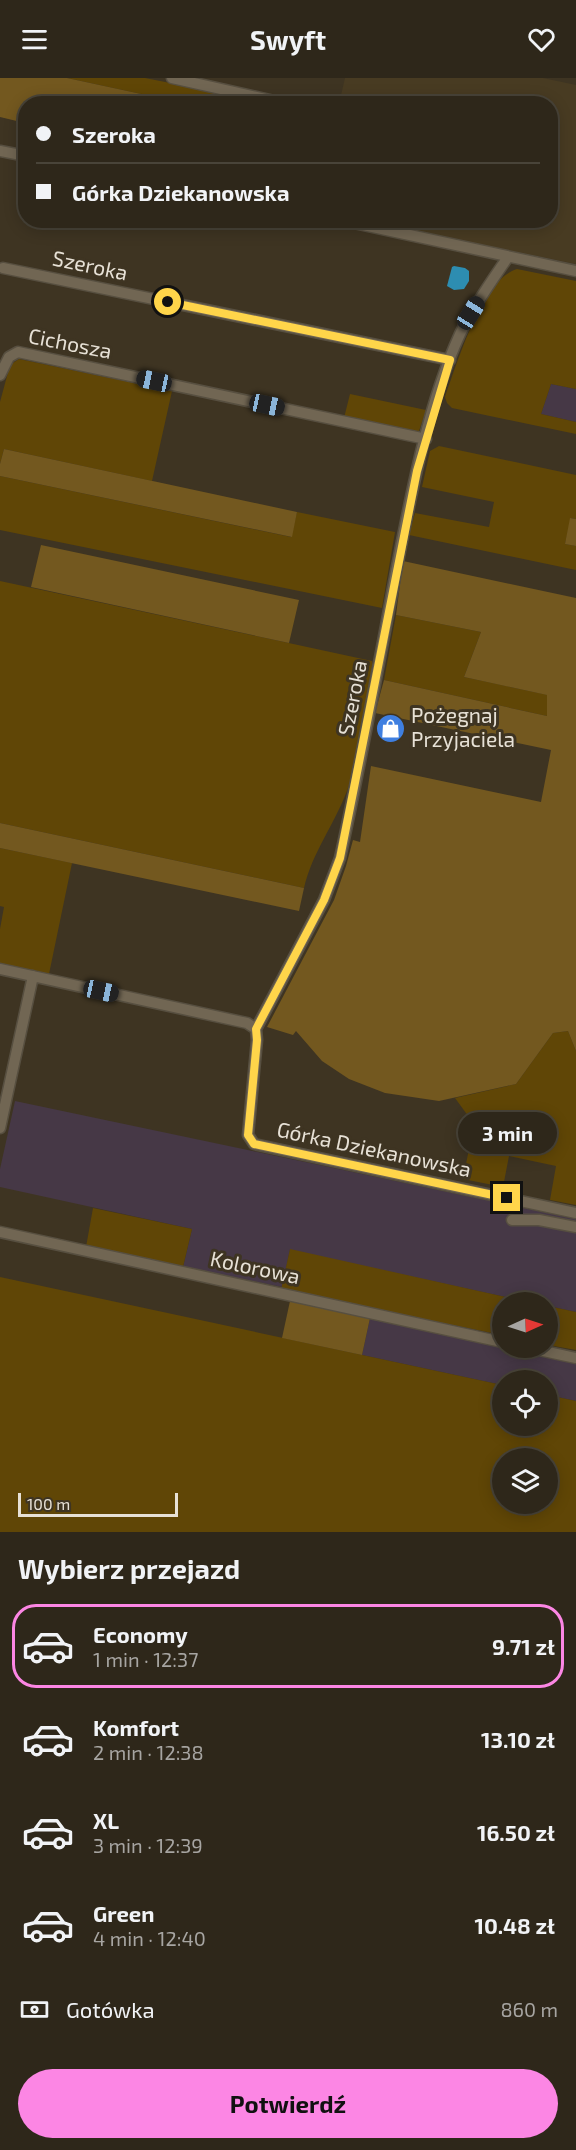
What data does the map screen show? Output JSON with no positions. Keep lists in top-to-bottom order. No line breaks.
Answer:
{"streets":{"street":["Szeroka","Cichosza","Górka Dziekanowska","Kolorowa"]},"crossings":[["Szeroka","Cichosza"],["Szeroka","Górka Dziekanowska"]],"places":{"shop":["Pożegnaj Przyjaciela"]},"scale_bar":"100 m","north":"right","page":{"header":"Swyft","banner":["Szeroka","Górka Dziekanowska"],"bubble":"3 min","scale":"100 m","heading":"Wybierz przejazd","list":[{"name":"Economy","note":"1 min · 12:37","value":"9.71 zł"},{"name":"Komfort","note":"2 min · 12:38","value":"13.10 zł"},{"name":"XL","note":"3 min · 12:39","value":"16.50 zł"},{"name":"Green","note":"4 min · 12:40","value":"10.48 zł"}],"pay":["Gotówka","860 m"],"buttons":"Potwierdź"}}
